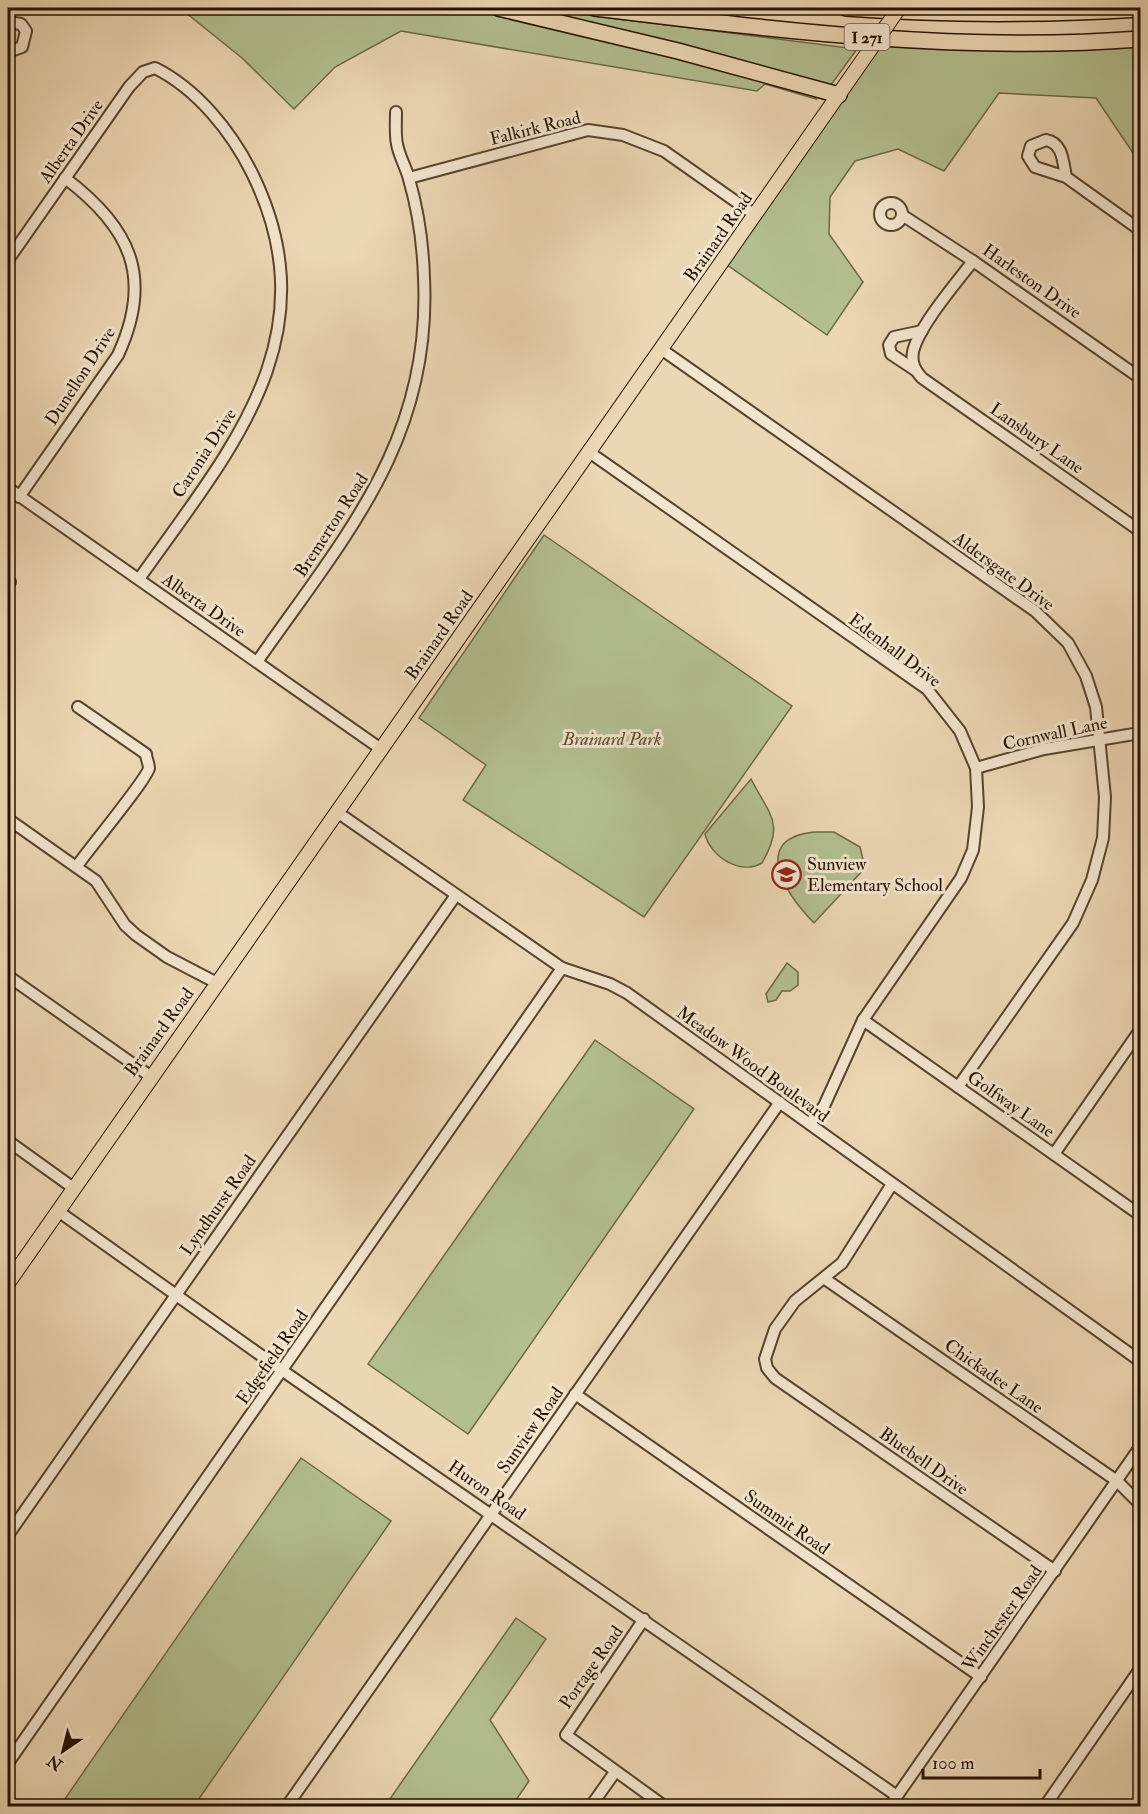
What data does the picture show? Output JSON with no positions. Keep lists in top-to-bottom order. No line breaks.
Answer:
{"streets":{"highway":["I 271"],"main road":["Brainard Road"],"street":["Falkirk Road","Alberta Drive","Harleston Drive","Dunellon Drive","Lansbury Lane","Caronia Drive","Bremerton Road","Aldersgate Drive","Edenhall Drive","Cornwall Lane","Meadow Wood Boulevard","Golfway Lane","Lyndhurst Road","Edgefield Road","Chickadee Lane","Sunview Road","Bluebell Drive","Huron Road","Summit Road","Winchester Road","Portage Road"]},"crossings":[["Falkirk Road","Brainard Road"],["Falkirk Road","Bremerton Road"],["Alberta Drive","Brainard Road"],["Alberta Drive","Dunellon Drive"],["Alberta Drive","Caronia Drive"],["Alberta Drive","Bremerton Road"],["Brainard Road","Aldersgate Drive"],["Brainard Road","Edenhall Drive"],["Brainard Road","Meadow Wood Boulevard"],["Brainard Road","Huron Road"],["Aldersgate Drive","Cornwall Lane"],["Aldersgate Drive","Golfway Lane"],["Edenhall Drive","Cornwall Lane"],["Edenhall Drive","Meadow Wood Boulevard"],["Edenhall Drive","Golfway Lane"],["Meadow Wood Boulevard","Lyndhurst Road"],["Meadow Wood Boulevard","Edgefield Road"],["Meadow Wood Boulevard","Sunview Road"],["Lyndhurst Road","Huron Road"],["Edgefield Road","Huron Road"],["Chickadee Lane","Bluebell Drive"],["Chickadee Lane","Winchester Road"],["Sunview Road","Huron Road"],["Sunview Road","Summit Road"],["Bluebell Drive","Winchester Road"],["Huron Road","Winchester Road"],["Huron Road","Portage Road"],["Summit Road","Winchester Road"]],"parks":["Brainard Park"],"places":{"school or university":["Sunview Elementary School"]},"scale_bar":"100 m","north":"bottom left"}
